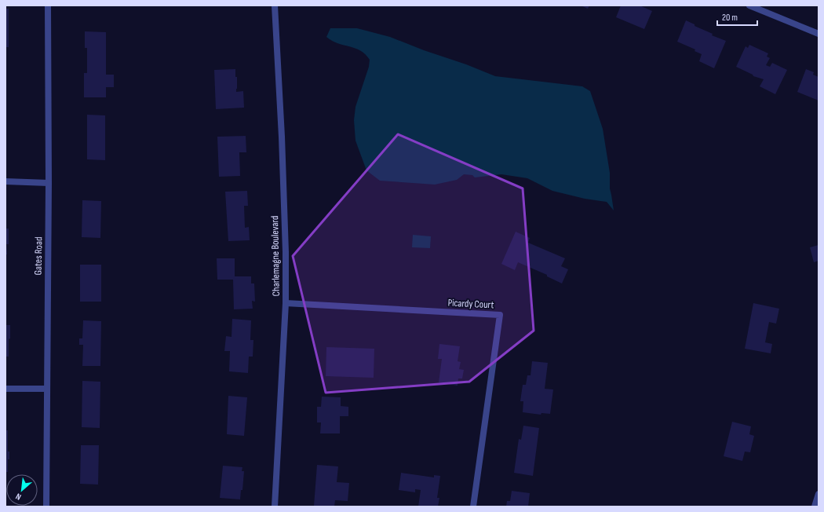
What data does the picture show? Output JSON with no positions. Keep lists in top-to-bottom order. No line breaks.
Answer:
{"streets":{"street":["Gates Road","Charlemagne Boulevard","Picardy Court"]},"crossings":[["Charlemagne Boulevard","Picardy Court"]],"scale_bar":"20 m","north":"bottom left"}
